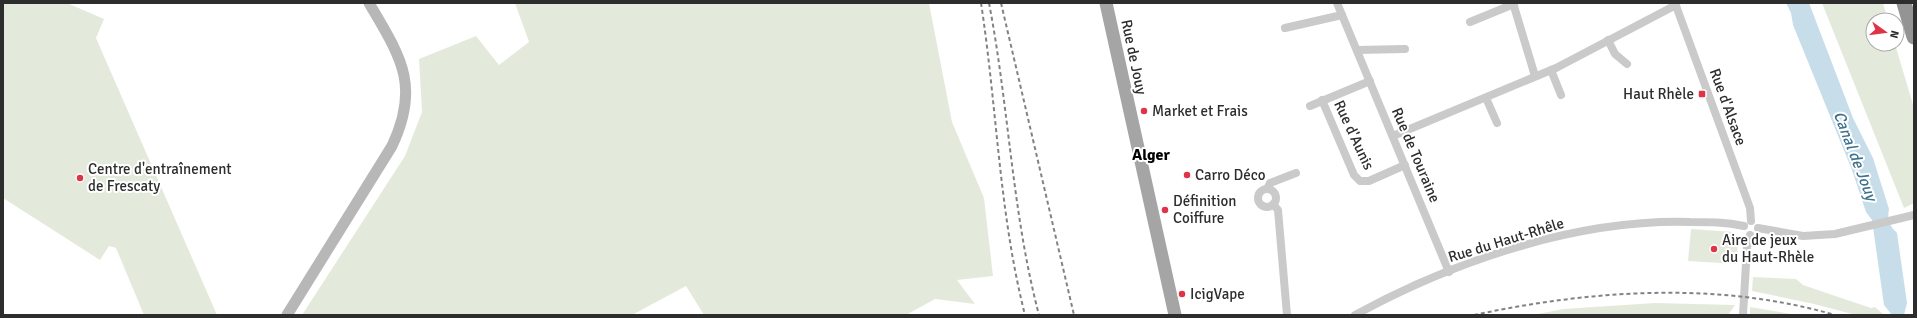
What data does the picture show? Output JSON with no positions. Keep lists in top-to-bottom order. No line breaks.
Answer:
{"streets":{"main road":["Rue de Jouy"],"street":["Rue d'Alsace","Rue d'Aunis","Rue de Touraine","Rue du Haut-Rhêle"]},"crossings":[["Rue d'Alsace","Rue du Haut-Rhêle"],["Rue d'Aunis","Rue de Touraine"],["Rue de Touraine","Rue du Haut-Rhêle"]],"districts":["Alger"],"water":["Canal de Jouy"],"places":{"transit":["Haut Rhèle"],"other":["Market et Frais","Carro Déco","Centre d'entraînement de Frescaty","Définition Coiffure","Aire de jeux du Haut-Rhèle","IcigVape"]},"north":"right"}
